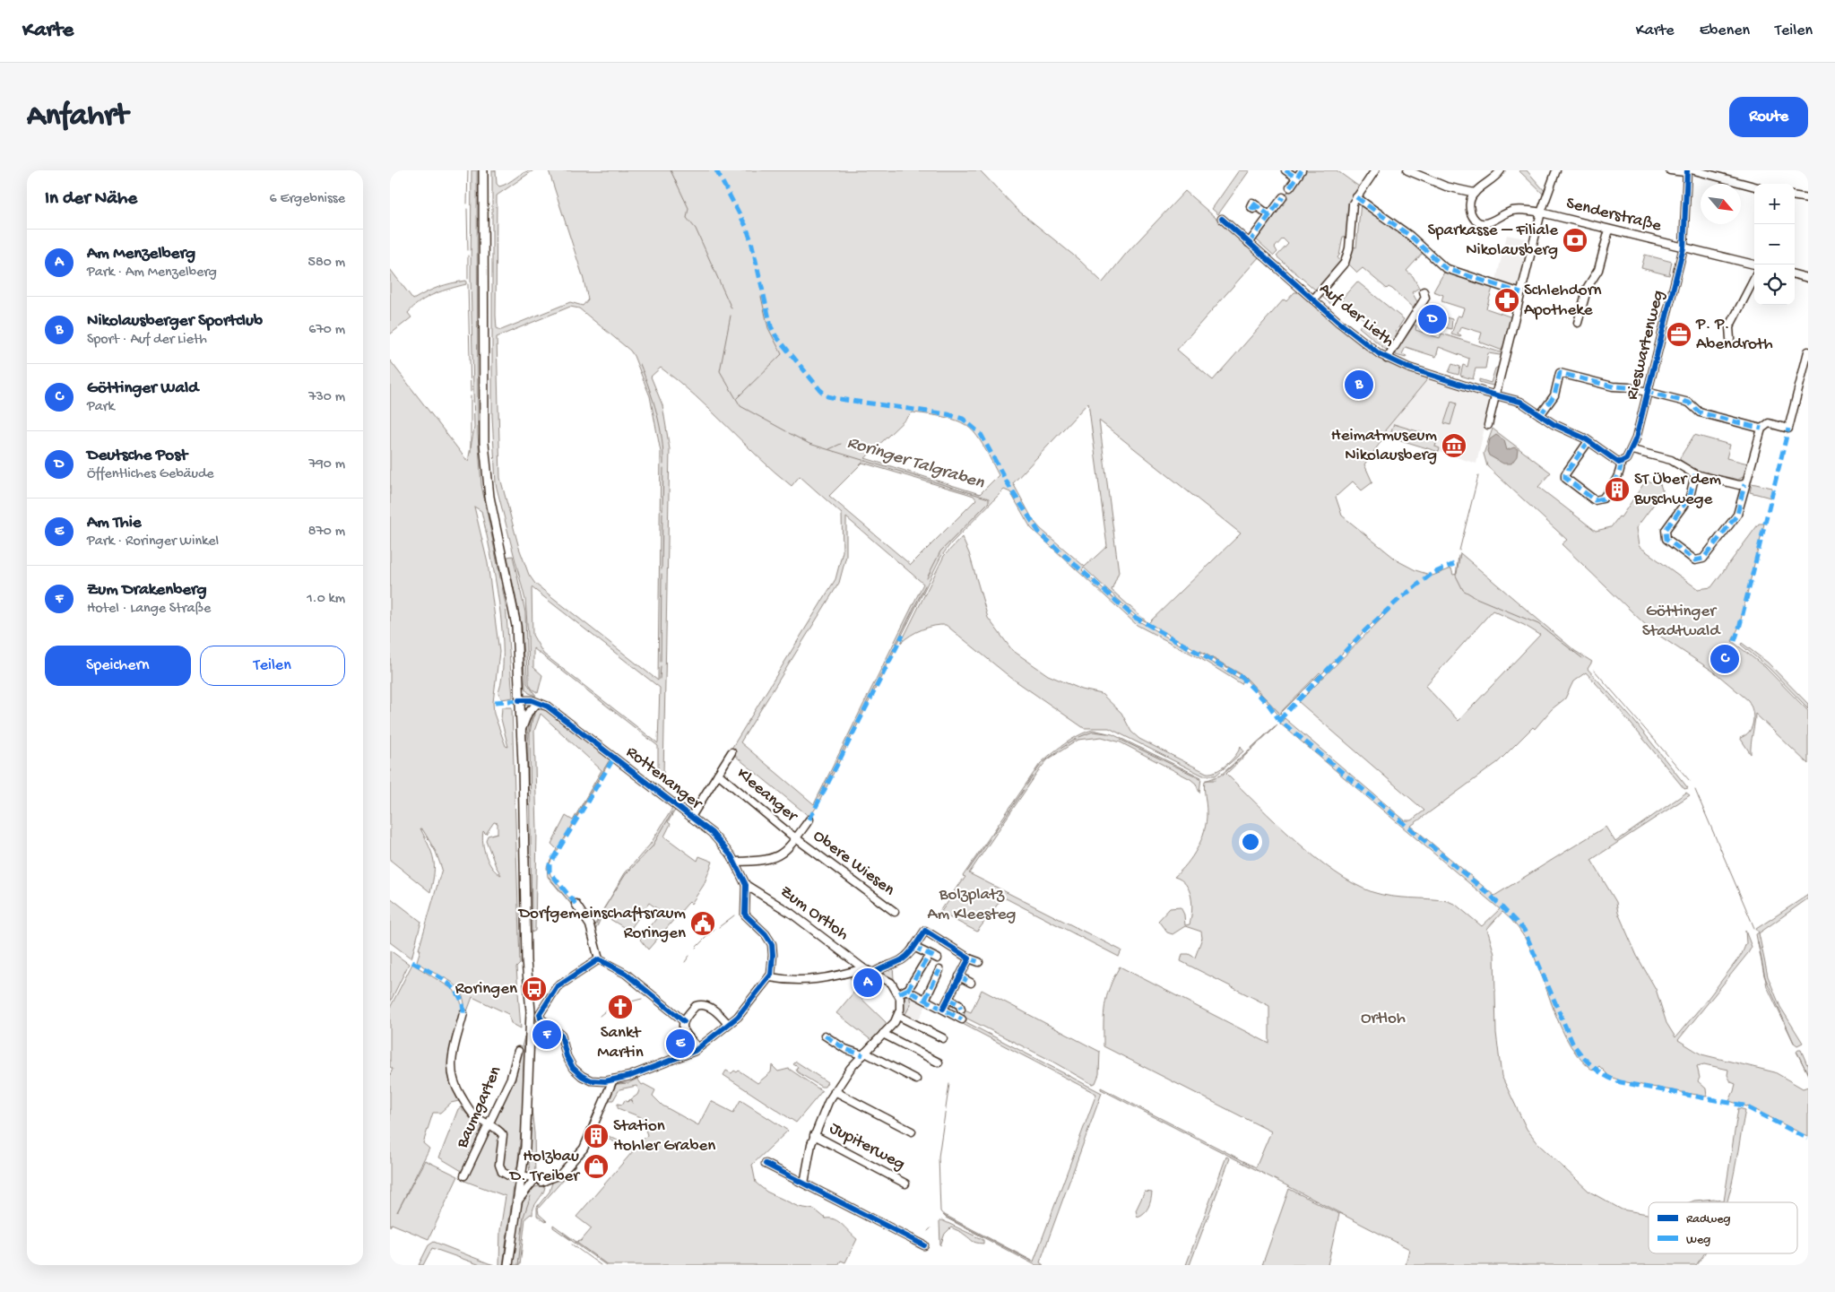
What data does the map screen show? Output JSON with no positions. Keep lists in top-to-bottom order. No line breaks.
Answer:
{"streets":{"street":["Senderstraße","Auf der Lieth","Rieswartenweg","Rottenanger","Kleeanger","Obere Wiesen","Zum Ortloh","Baumgarten","Jupiterweg"]},"crossings":[["Senderstraße","Rieswartenweg"],["Rottenanger","Kleeanger"],["Rottenanger","Zum Ortloh"],["Kleeanger","Obere Wiesen"]],"water":["Roringer Talgraben"],"parks":["Göttinger Stadtwald","Bolzplatz Am Kleesteg","Ortloh"],"places":{"bank":["Sparkasse – Filiale Nikolausberg"],"pharmacy":["Schlehdorn Apotheke"],"office":["P. P. Abendroth"],"museum":["Heimatmuseum Nikolausberg"],"building":["ST Über dem Buschwege","Station Hohler Graben"],"public building":["Dorfgemeinschaftsraum Roringen"],"bus stop":["Roringen"],"church":["Sankt Martin"],"shop":["Holzbau D. Treiber"]},"legend":["Radweg","Weg"],"north":"bottom right","page":{"header":"Karte","nav":["Karte","Ebenen","Teilen"],"buttons":["Route",["Speichern","Teilen"]],"title":"Anfahrt","heading":["In der Nähe","6 Ergebnisse"],"map_buttons":["+","−"],"list":[{"mark":"A","name":"Am Menzelberg","note":"Park · Am Menzelberg","value":"580 m"},{"mark":"B","name":"Nikolausberger Sportclub","note":"Sport · Auf der Lieth","value":"670 m"},{"mark":"C","name":"Göttinger Wald","note":"Park","value":"730 m"},{"mark":"D","name":"Deutsche Post","note":"Öffentliches Gebäude","value":"790 m"},{"mark":"E","name":"Am Thie","note":"Park · Roringer Winkel","value":"870 m"},{"mark":"F","name":"Zum Drakenberg","note":"Hotel · Lange Straße","value":"1.0 km"}],"pins":["D","B","C","A","F","E"]}}
